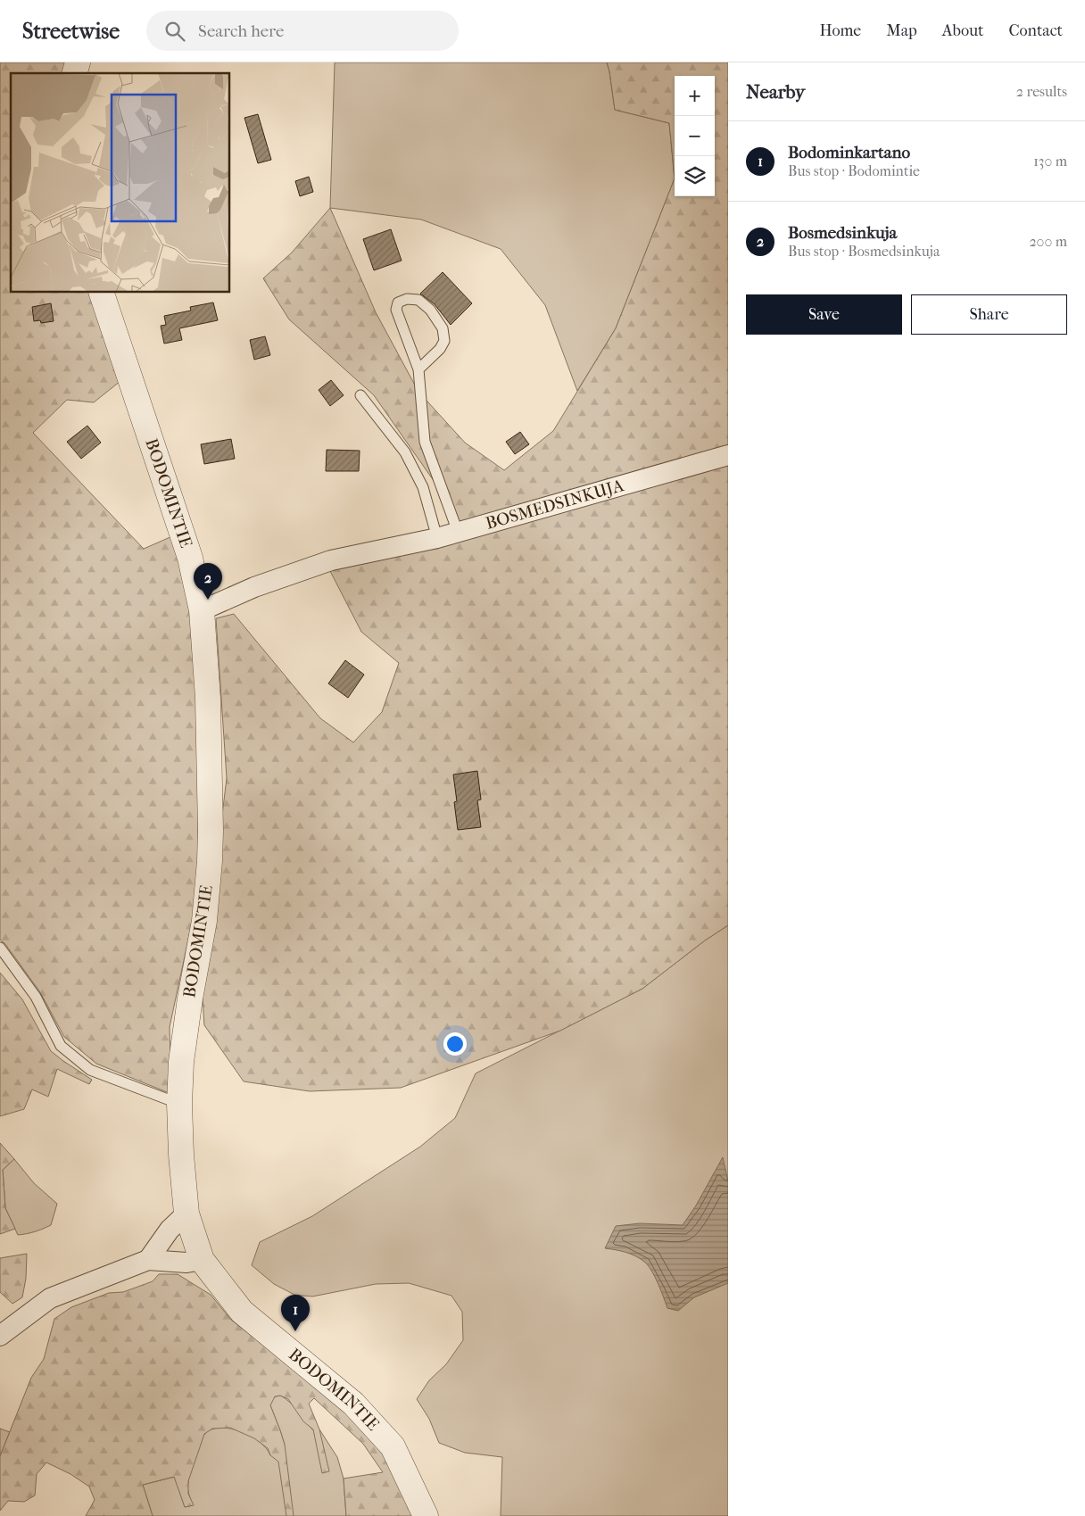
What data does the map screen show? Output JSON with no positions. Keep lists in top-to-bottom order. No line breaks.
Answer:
{"streets":{"street":["BODOMINTIE","BOSMEDSINKUJA"]},"crossings":[["BODOMINTIE","BOSMEDSINKUJA"]],"page":{"header":"Streetwise","search":"Search here","nav":["Home","Map","About","Contact"],"heading":["Nearby","2 results"],"map_buttons":["+","−"],"list":[{"mark":"1","name":"Bodominkartano","note":"Bus stop · Bodomintie","value":"130 m"},{"mark":"2","name":"Bosmedsinkuja","note":"Bus stop · Bosmedsinkuja","value":"200 m"}],"buttons":["Save","Share"],"pins":["2","1"]}}
